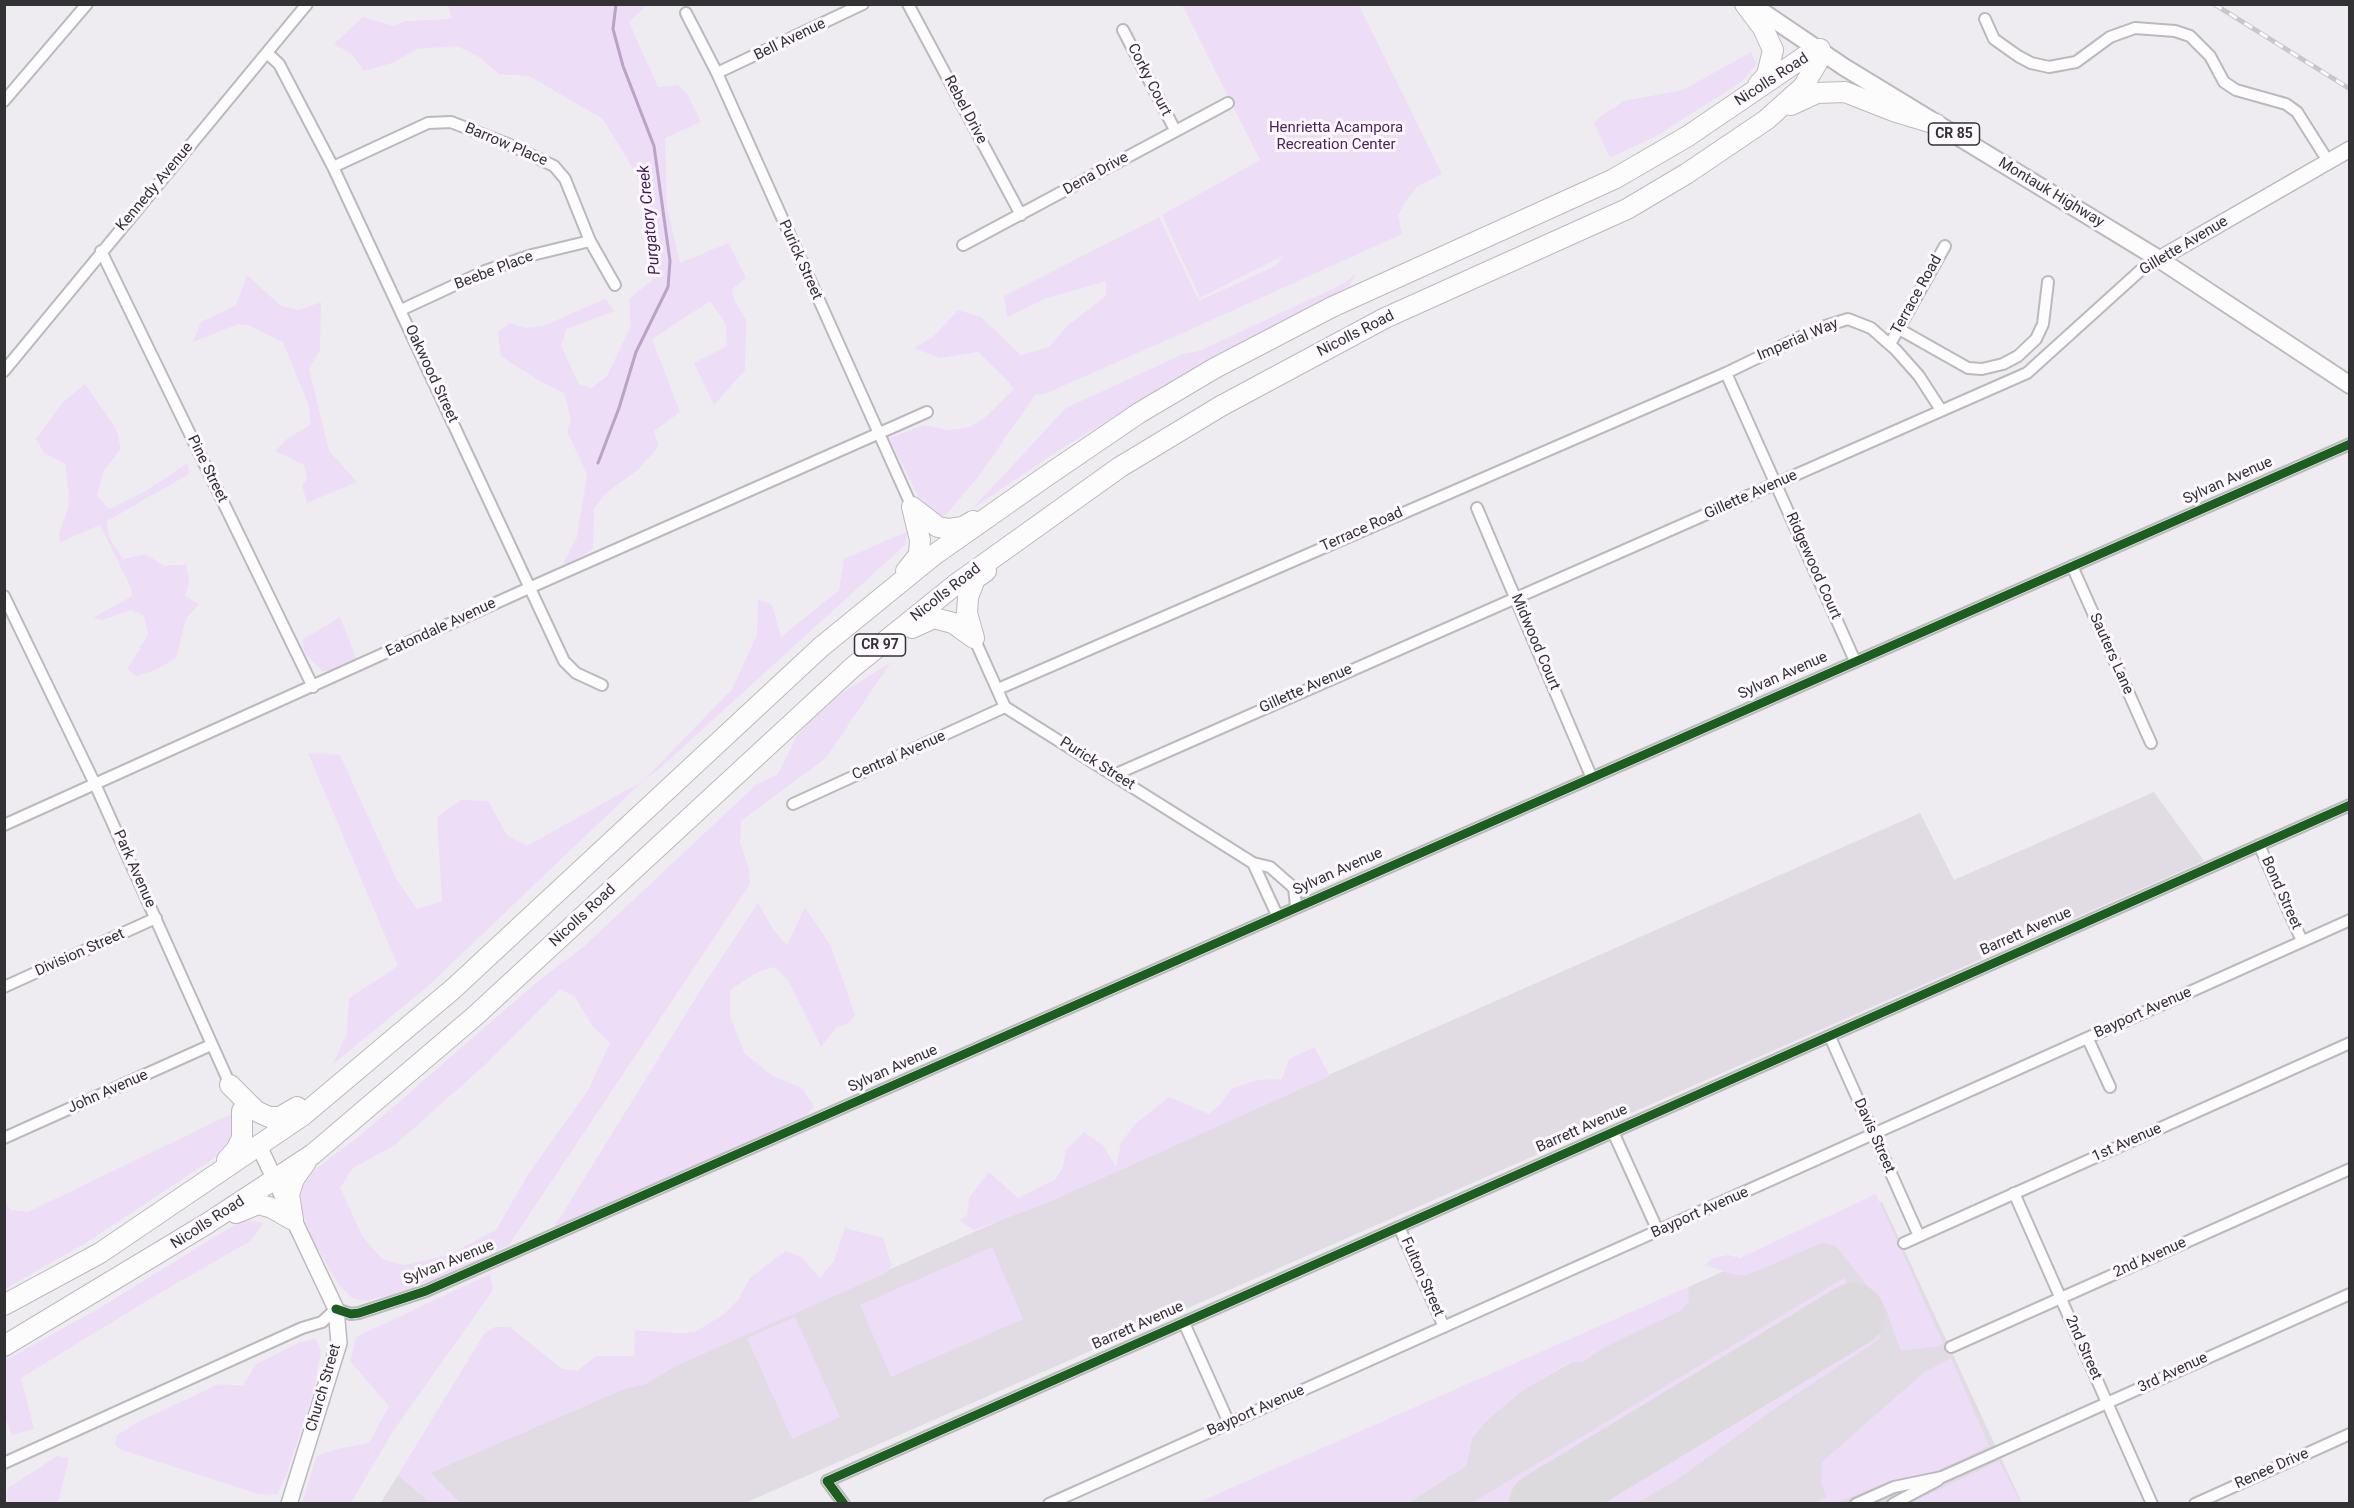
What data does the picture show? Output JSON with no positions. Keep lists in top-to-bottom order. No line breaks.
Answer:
{"streets":{"highway":["Nicolls Road","CR 97"],"main road":["CR 85","Montauk Highway"],"street":["Bell Avenue","Corky Court","Rebel Drive","Barrow Place","Dena Drive","Kennedy Avenue","Gillette Avenue","Purick Street","Beebe Place","Terrace Road","Imperial Way","Oakwood Street","Pine Street","Sylvan Avenue","Ridgewood Court","Eatondale Avenue","Midwood Court","Sauters Lane","Central Avenue","Park Avenue","Bond Street","Barrett Avenue","Division Street","Bayport Avenue","John Avenue","Davis Street","1st Avenue","2nd Avenue","Fulton Street","2nd Street","3rd Avenue","Church Street","Renee Drive"]},"crossings":[["Bell Avenue","Purick Street"],["Corky Court","Dena Drive"],["Nicolls Road","Montauk Highway"],["Nicolls Road","Park Avenue"],["Nicolls Road","Church Street"],["Rebel Drive","Dena Drive"],["Barrow Place","Beebe Place"],["Barrow Place","Oakwood Street"],["Kennedy Avenue","Oakwood Street"],["Kennedy Avenue","Pine Street"],["Montauk Highway","Gillette Avenue"],["Gillette Avenue","Purick Street"],["Gillette Avenue","Imperial Way"],["Gillette Avenue","Ridgewood Court"],["Gillette Avenue","Midwood Court"],["Purick Street","Sylvan Avenue"],["Purick Street","Eatondale Avenue"],["Purick Street","Central Avenue"],["Beebe Place","Oakwood Street"],["Terrace Road","Imperial Way"],["Terrace Road","Ridgewood Court"],["Imperial Way","Ridgewood Court"],["Oakwood Street","Eatondale Avenue"],["Pine Street","Eatondale Avenue"],["Sylvan Avenue","Ridgewood Court"],["Sylvan Avenue","Midwood Court"],["Sylvan Avenue","Sauters Lane"],["Sylvan Avenue","Church Street"],["Eatondale Avenue","Park Avenue"],["Park Avenue","Division Street"],["Park Avenue","John Avenue"],["Park Avenue","Church Street"],["Bond Street","Barrett Avenue"],["Bond Street","Bayport Avenue"],["Barrett Avenue","Davis Street"],["Barrett Avenue","Fulton Street"],["Bayport Avenue","Davis Street"],["Bayport Avenue","Fulton Street"],["Davis Street","1st Avenue"],["1st Avenue","2nd Street"],["2nd Avenue","2nd Street"],["2nd Street","3rd Avenue"]],"water":["Purgatory Creek"],"parks":["Henrietta Acampora Recreation Center"]}
